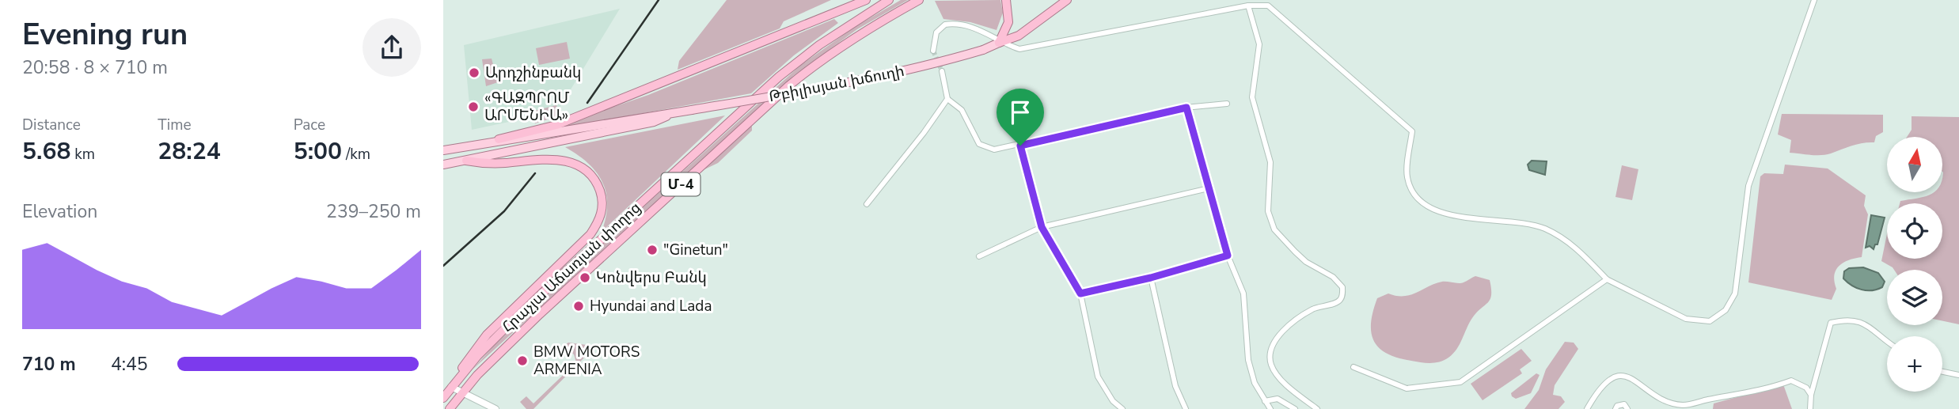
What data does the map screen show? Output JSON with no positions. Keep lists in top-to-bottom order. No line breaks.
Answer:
{"streets":{"highway":["Մ-4","Հրաչյա Աճառյան փողոց"],"main road":["Թբիլիսյան խճուղի"]},"places":["Արդշինբանկ","«ԳԱԶՊՐՈՄ ԱՐՄԵՆԻԱ»","\"Ginetun\"","Կոնվերս Բանկ","Hyundai and Lada","BMW MOTORS ARMENIA"],"north":"top","page":{"heading":["Evening run","20:58 · 8 × 710 m"],"stats":[["Distance","5.68 km"],["Time","28:24"],["Pace","5:00 /km"]],"map_buttons":"+","chart":["Elevation","239–250 m"],"list":[{"name":"710 m","note":"4:45"}]}}
